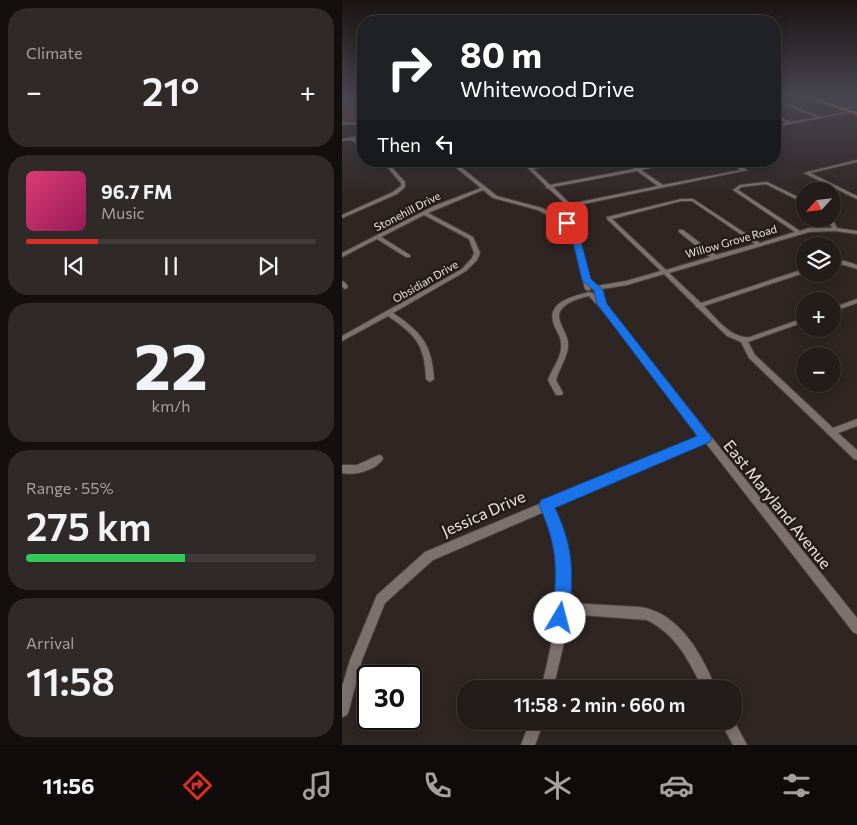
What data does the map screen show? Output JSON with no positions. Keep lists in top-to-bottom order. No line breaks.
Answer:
{"streets":{"street":["Stonehill Drive","Willow Grove Road","Obsidian Drive","East Maryland Avenue","Jessica Drive"]},"crossings":[["Stonehill Drive","Obsidian Drive"],["Willow Grove Road","East Maryland Avenue"]],"north":"bottom left","page":{"tile":["Climate",["22","km/h"],["Range · 55%","275 km"],["Arrival","11:58"]],"turn":["80 m","Whitewood Drive"],"heat":["−","21°","+"],"then":"Then","song":["96.7 FM","Music"],"map_buttons":["+","−"],"limit":"30","trip":"11:58 · 2 min · 660 m","tabs":"11:56"}}
